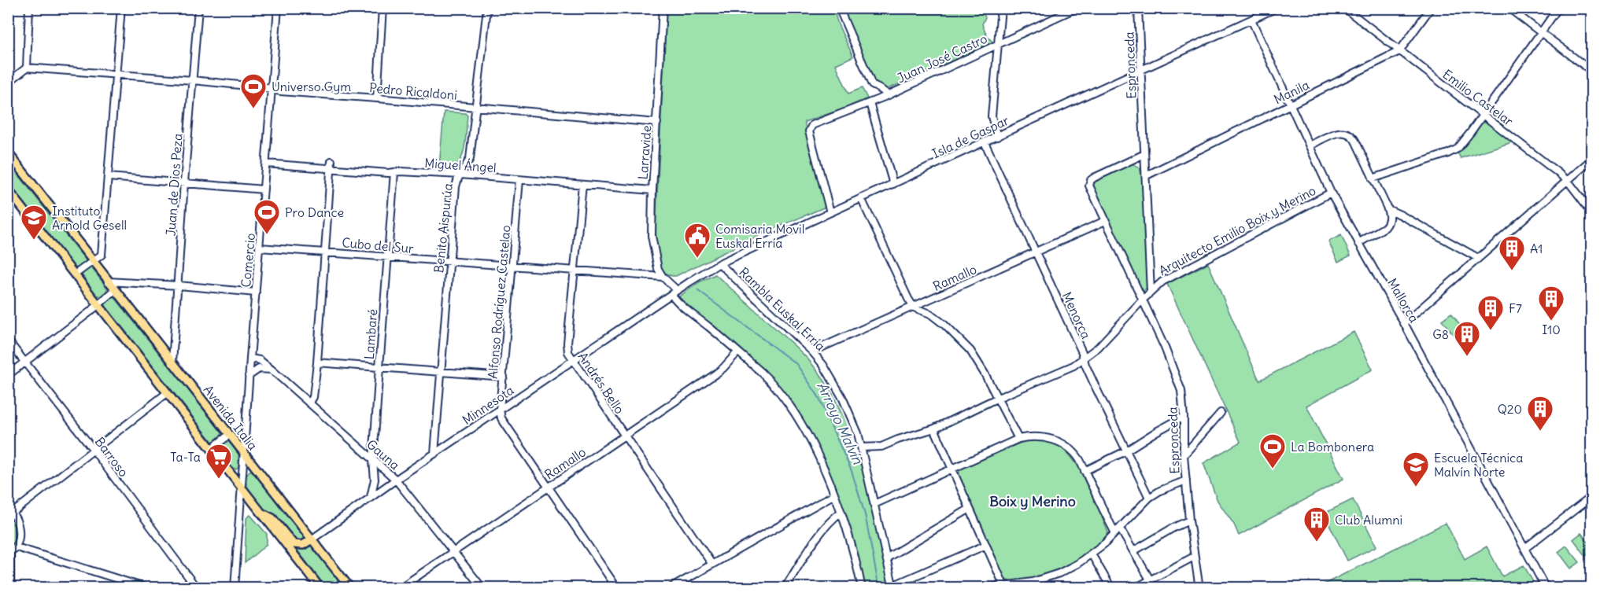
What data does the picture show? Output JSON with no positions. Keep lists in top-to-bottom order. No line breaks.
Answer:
{"streets":{"main road":["Avenida Italia"],"street":["Juan José Castro","Espronceda","Pedro Ricaldoni","Manila","Emilio Castelar","Isla de Gaspar","Larravide","Miguel Ángel","Juan de Dios Peza","Benito Aispurúa","Arquitecto Emilio Boix y Merino","Cubo del Sur","Comercio","Ramallo","Mallorca","Alfonso Rodríguez Castelao","Rambla Euskal Erría","Menorca","Lambaré","Andrés Bello","Minnesota","Gauna","Barroso"]},"crossings":[["Juan José Castro","Isla de Gaspar"],["Espronceda","Manila"],["Espronceda","Isla de Gaspar"],["Espronceda","Arquitecto Emilio Boix y Merino"],["Espronceda","Ramallo"],["Pedro Ricaldoni","Larravide"],["Pedro Ricaldoni","Juan de Dios Peza"],["Pedro Ricaldoni","Benito Aispurúa"],["Pedro Ricaldoni","Comercio"],["Manila","Emilio Castelar"],["Manila","Mallorca"],["Isla de Gaspar","Larravide"],["Isla de Gaspar","Mallorca"],["Isla de Gaspar","Rambla Euskal Erría"],["Isla de Gaspar","Menorca"],["Isla de Gaspar","Minnesota"],["Larravide","Miguel Ángel"],["Larravide","Cubo del Sur"],["Larravide","Minnesota"],["Miguel Ángel","Benito Aispurúa"],["Miguel Ángel","Comercio"],["Miguel Ángel","Alfonso Rodríguez Castelao"],["Miguel Ángel","Lambaré"],["Miguel Ángel","Andrés Bello"],["Juan de Dios Peza","Avenida Italia"],["Benito Aispurúa","Cubo del Sur"],["Benito Aispurúa","Minnesota"],["Arquitecto Emilio Boix y Merino","Mallorca"],["Arquitecto Emilio Boix y Merino","Rambla Euskal Erría"],["Arquitecto Emilio Boix y Merino","Menorca"],["Cubo del Sur","Comercio"],["Cubo del Sur","Alfonso Rodríguez Castelao"],["Cubo del Sur","Lambaré"],["Cubo del Sur","Andrés Bello"],["Comercio","Avenida Italia"],["Comercio","Gauna"],["Ramallo","Alfonso Rodríguez Castelao"],["Ramallo","Rambla Euskal Erría"],["Ramallo","Menorca"],["Ramallo","Andrés Bello"],["Ramallo","Gauna"],["Alfonso Rodríguez Castelao","Minnesota"],["Lambaré","Minnesota"],["Lambaré","Gauna"],["Andrés Bello","Minnesota"],["Minnesota","Avenida Italia"],["Minnesota","Gauna"]],"districts":["Boix y Merino"],"water":["Arroyo Malvín"],"places":{"sports":["Universo Gym","Pro Dance","La Bombonera"],"school or university":["Instituto Arnold Gesell","Escuela Técnica Malvín Norte"],"public building":["Comisaria Movil Euskal Erría"],"building":["A1","I10","F7","G8","Q20","Club Alumni"],"supermarket":["Ta-Ta"]}}
